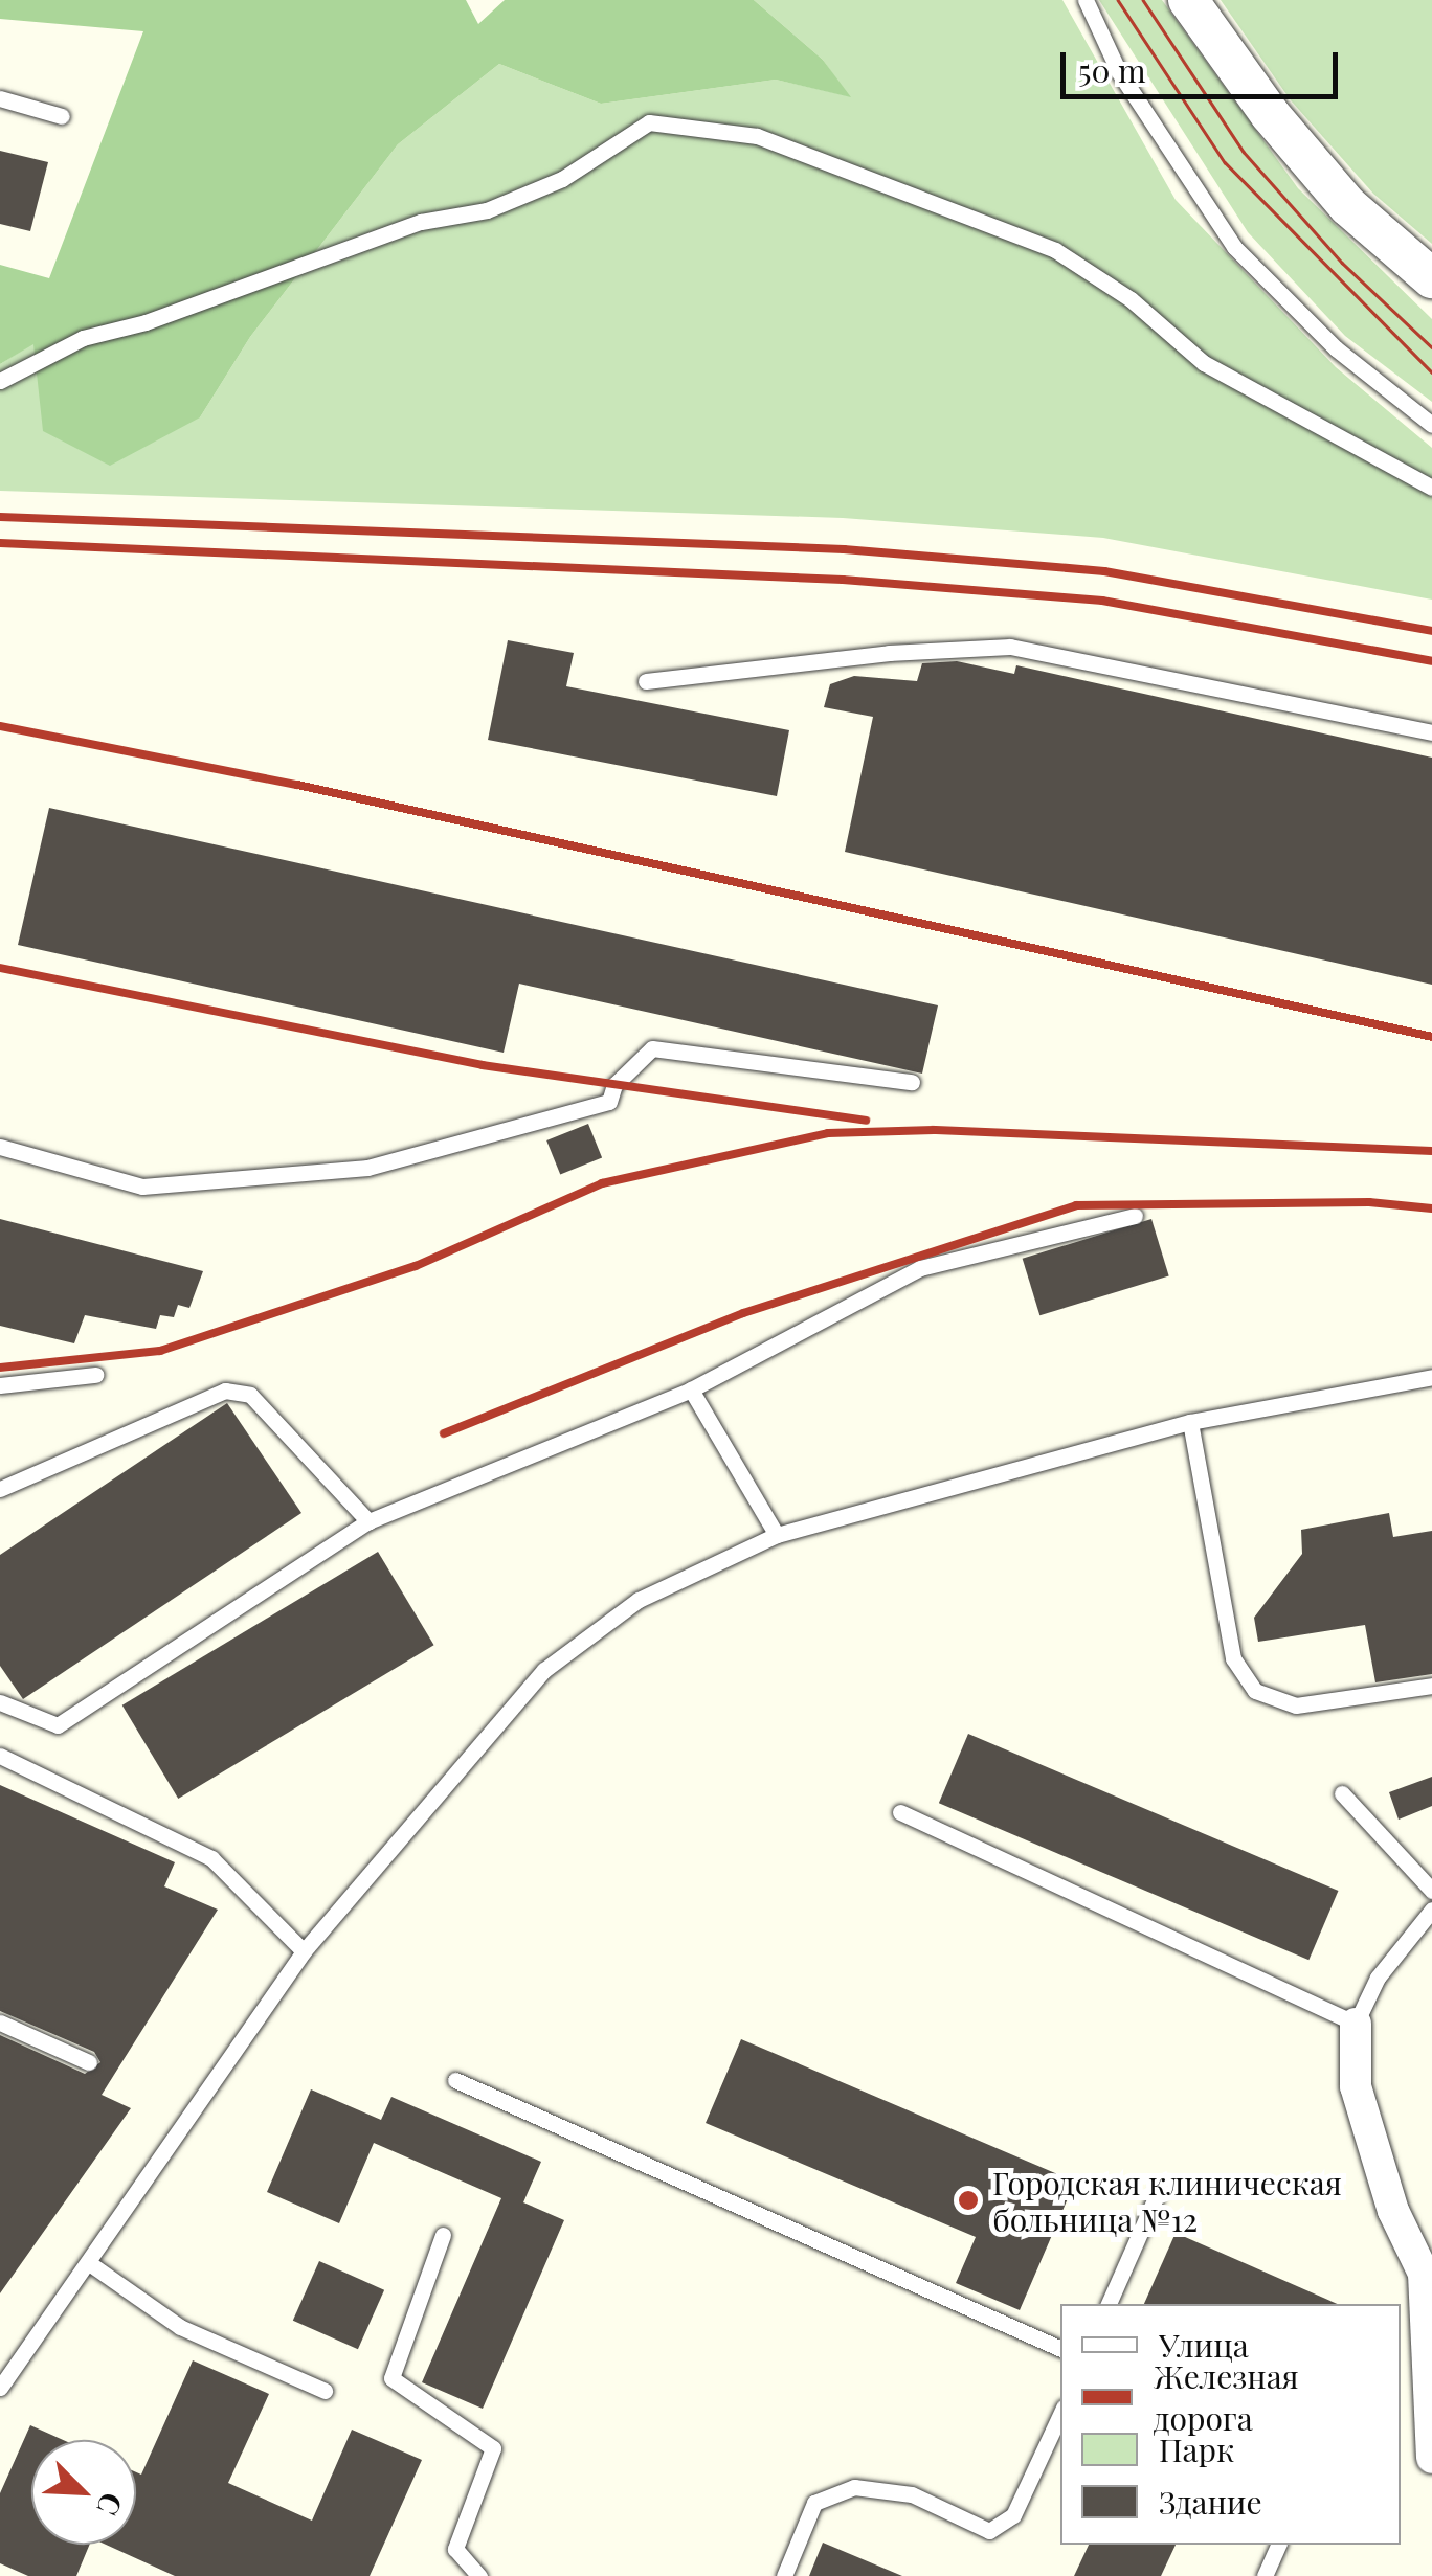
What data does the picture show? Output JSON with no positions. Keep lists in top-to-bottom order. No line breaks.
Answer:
{"places":["Городская клиническая больница №12"],"legend":["Улица","Железная дорога","Парк","Здание"],"scale_bar":"50 m","north":"bottom right"}
